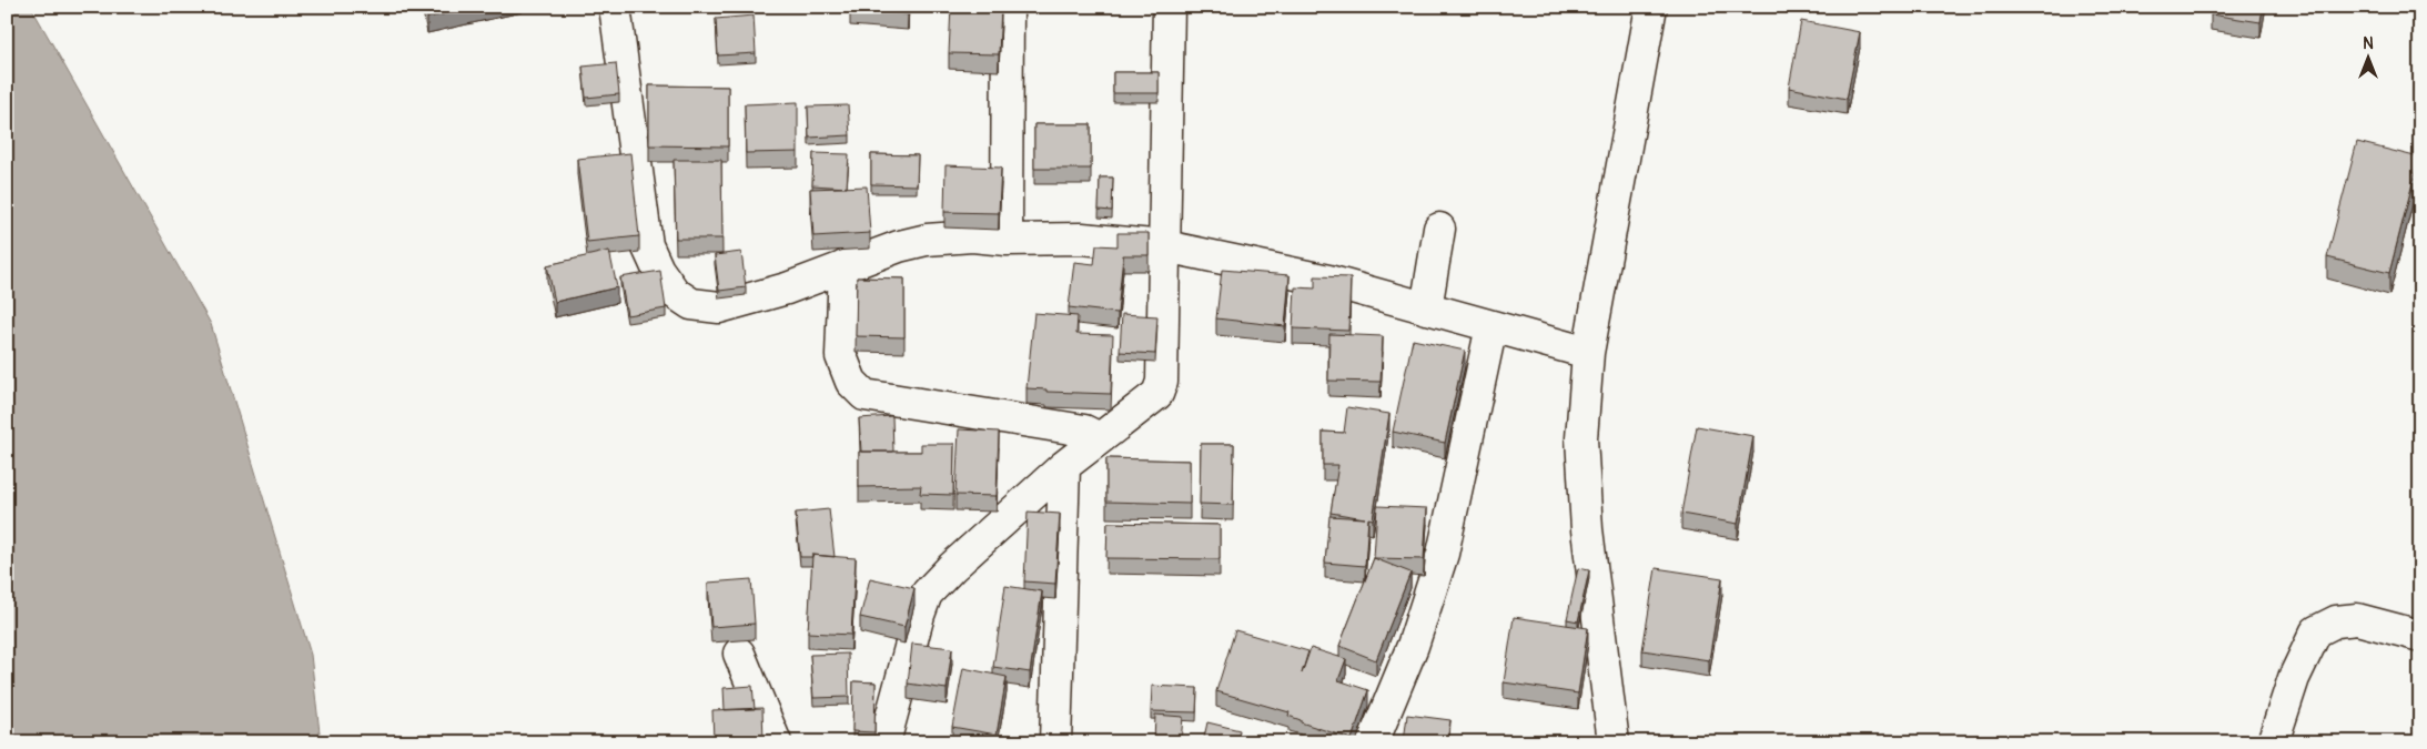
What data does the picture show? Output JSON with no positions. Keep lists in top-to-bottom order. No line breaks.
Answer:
{"north":"top"}
